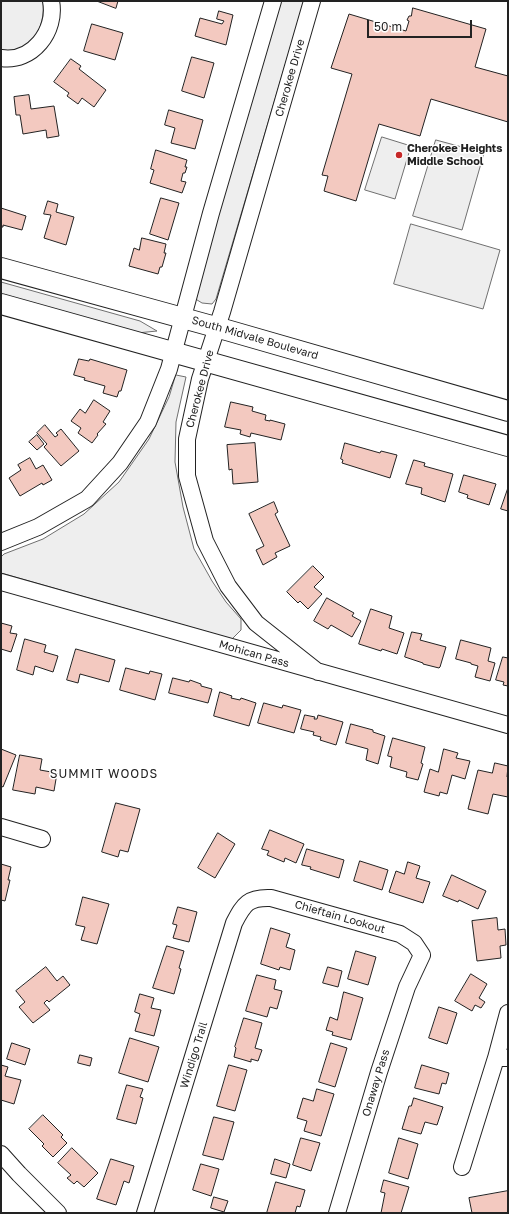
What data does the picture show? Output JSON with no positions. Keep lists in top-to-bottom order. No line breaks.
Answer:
{"streets":{"main road":["South Midvale Boulevard"],"street":["Cherokee Drive","Mohican Pass","Chieftain Lookout","Windigo Trail","Onaway Pass"]},"crossings":[["Cherokee Drive","South Midvale Boulevard"],["Cherokee Drive","Mohican Pass"],["Chieftain Lookout","Windigo Trail"],["Chieftain Lookout","Onaway Pass"]],"districts":["SUMMIT WOODS"],"places":["Cherokee Heights Middle School"],"scale_bar":"50 m"}
